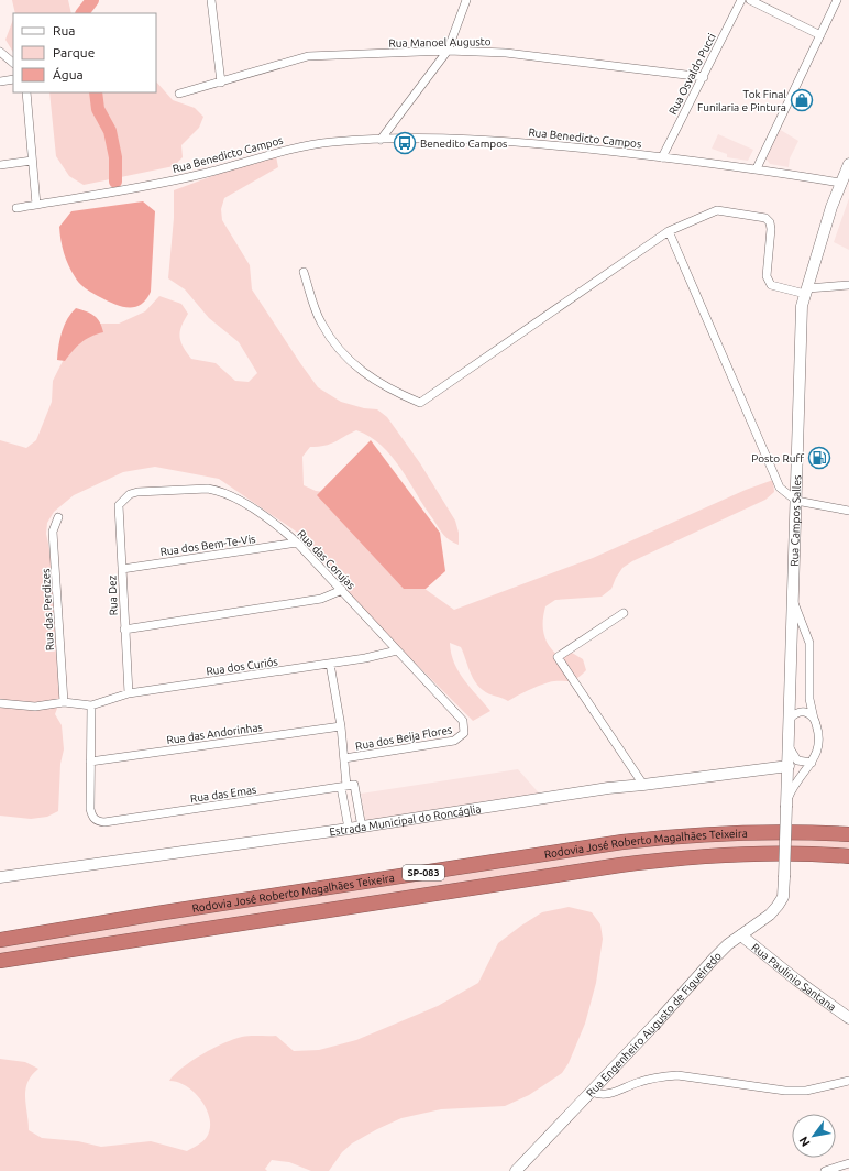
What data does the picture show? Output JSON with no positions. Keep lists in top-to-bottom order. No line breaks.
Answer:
{"streets":{"highway":["Rodovia José Roberto Magalhães Teixeira","SP-083"],"main road":["Rua Campos Salles","Estrada Municipal do Roncáglia","Rua Paulinio Santana","Rua Engenheiro Augusto de Figueiredo"],"street":["Rua Manoel Augusto","Rua Osvaldo Pucci","Rua Benedicto Campos","Rua dos Bem-Te-Vis","Rua das Corujas","Rua Dez","Rua das Perdizes","Rua dos Curiós","Rua das Andorinhas","Rua dos Beija Flores","Rua das Emas"]},"crossings":[["Rua Manoel Augusto","Rua Osvaldo Pucci"],["Rua Osvaldo Pucci","Rua Benedicto Campos"],["Rua Benedicto Campos","Rua Campos Salles"],["Rua Campos Salles","Estrada Municipal do Roncáglia"],["Rua Campos Salles","Rua Engenheiro Augusto de Figueiredo"],["Rua dos Bem-Te-Vis","Rua das Corujas"],["Rua dos Bem-Te-Vis","Rua Dez"],["Rua das Corujas","Rua Dez"],["Rua das Corujas","Rua dos Curiós"],["Rua das Corujas","Rua dos Beija Flores"],["Rua Dez","Rua dos Curiós"],["Rua das Andorinhas","Rua das Emas"],["Rua Paulinio Santana","Rua Engenheiro Augusto de Figueiredo"]],"places":{"shop":["Tok Final Funilaria e Pintura"],"bus stop":["Benedito Campos"],"fuel station":["Posto Ruff"]},"legend":["Rua","Parque","Água"],"north":"bottom left"}
